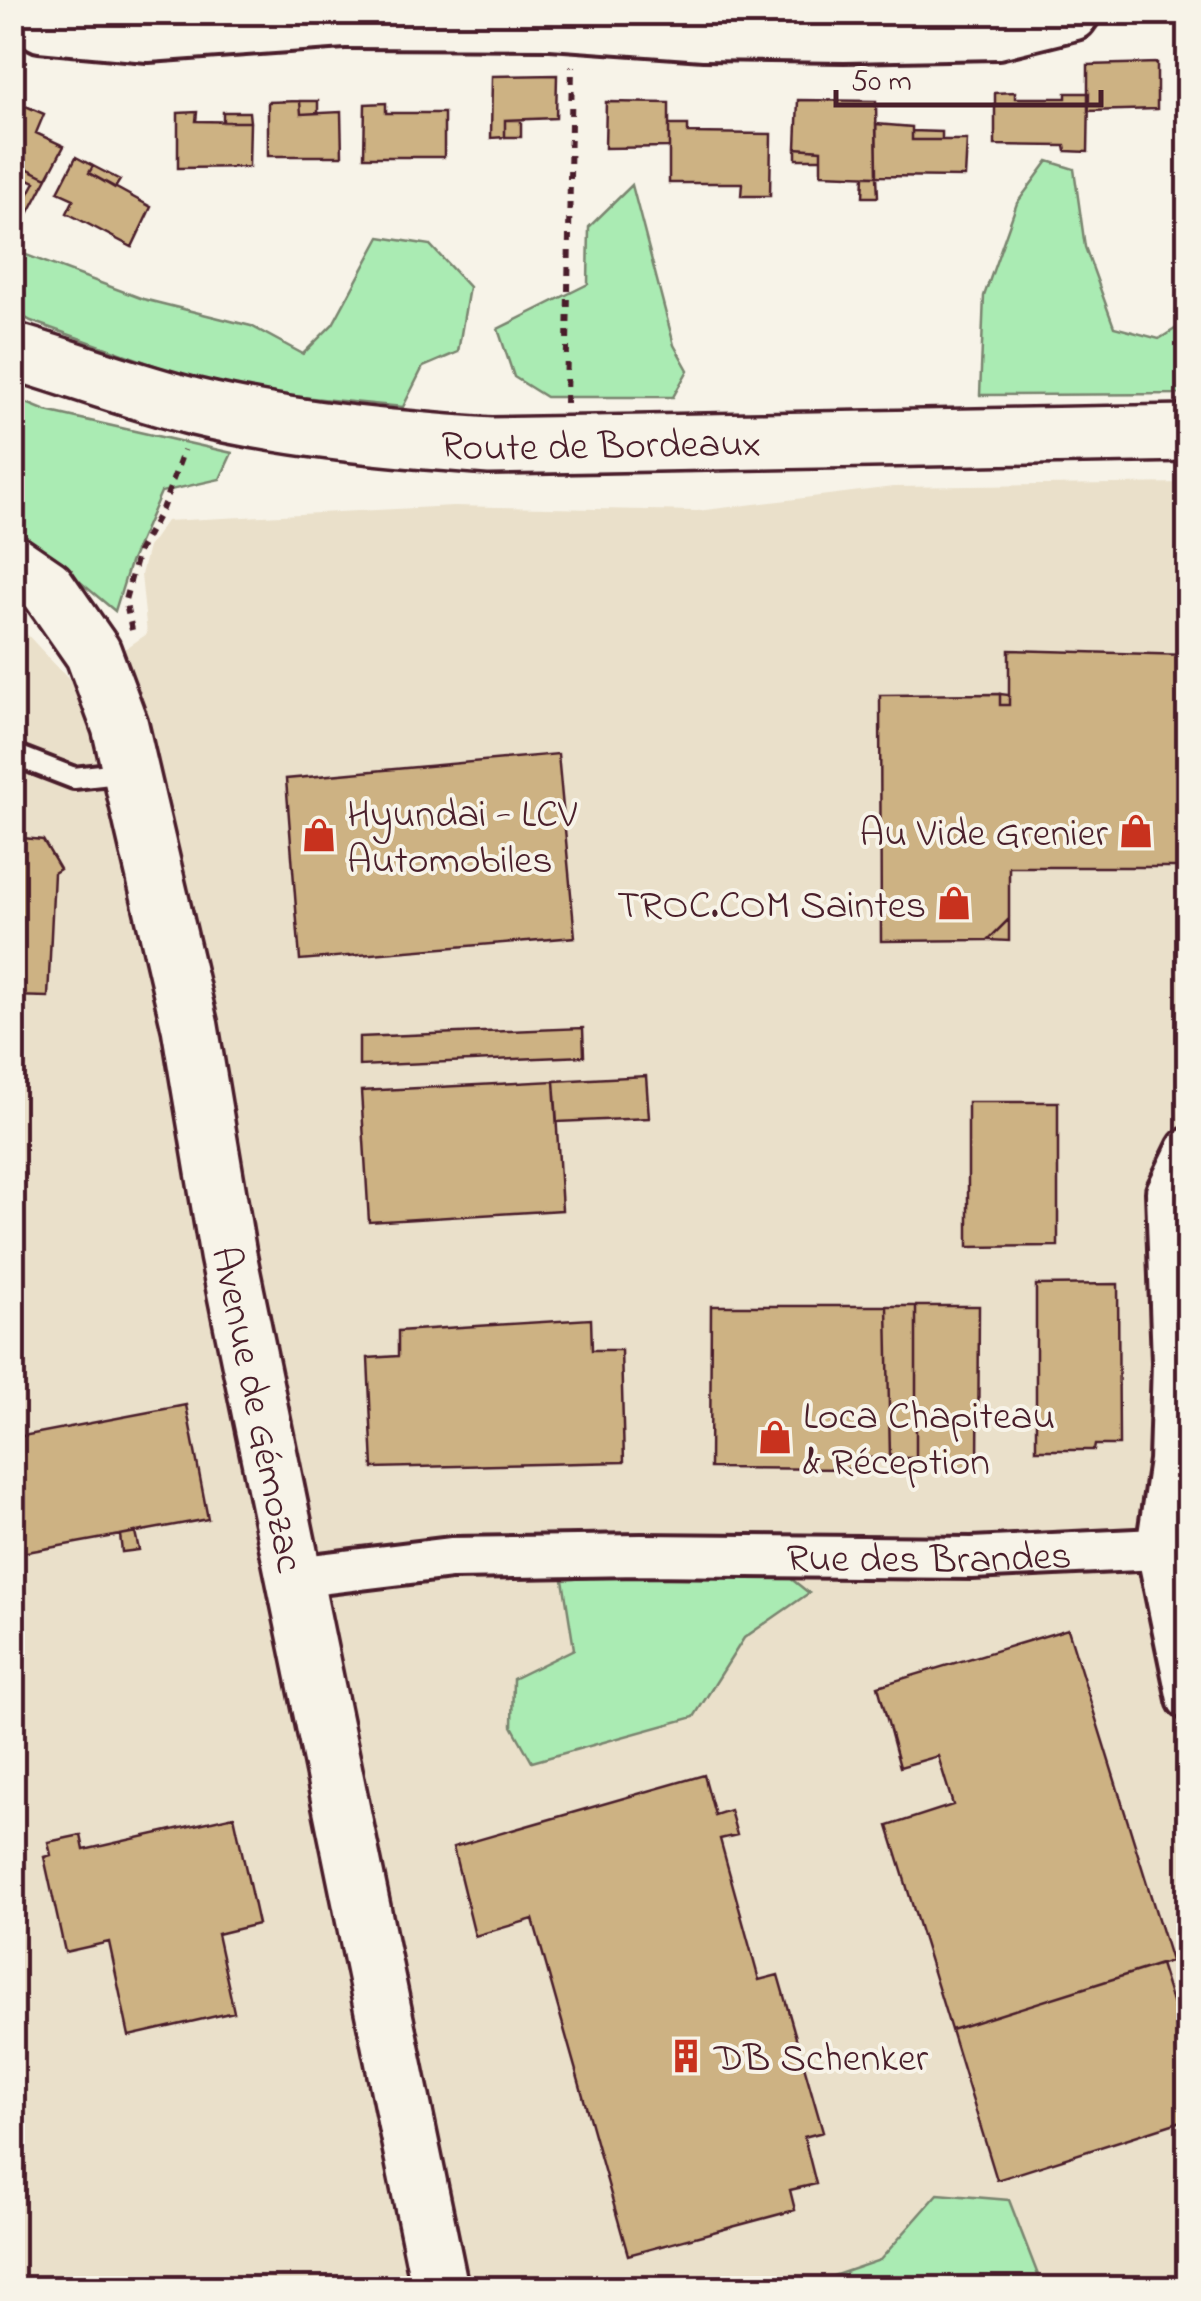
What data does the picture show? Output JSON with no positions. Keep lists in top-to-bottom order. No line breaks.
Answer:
{"streets":{"main road":["Route de Bordeaux","Avenue de Gémozac"],"street":["Rue des Brandes"]},"crossings":[["Avenue de Gémozac","Rue des Brandes"]],"places":{"shop":["Au Vide Grenier","Hyundai - LCV Automobiles","TROC.COM Saintes","Loca Chapiteau & Réception"],"building":["DB Schenker"]},"scale_bar":"50 m"}
